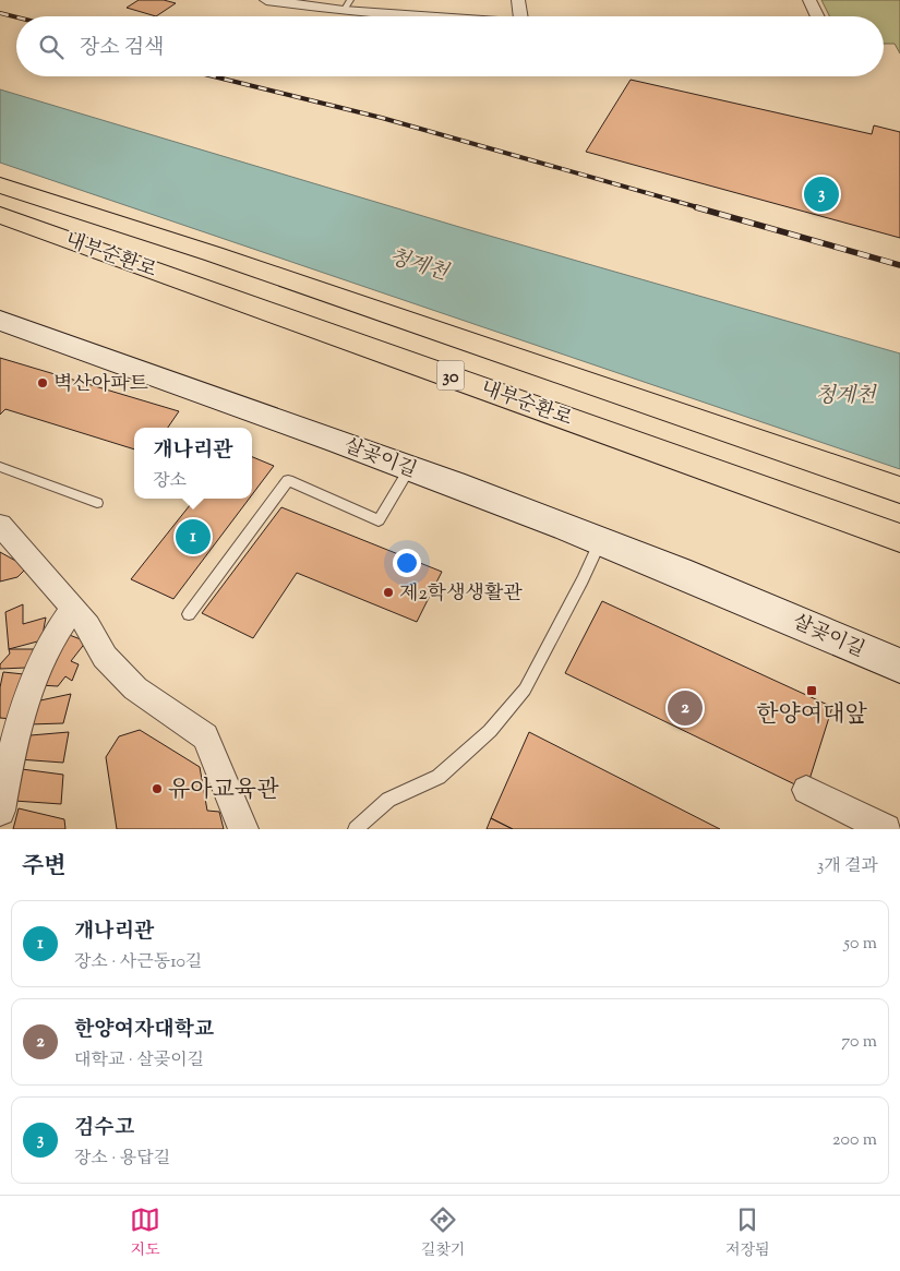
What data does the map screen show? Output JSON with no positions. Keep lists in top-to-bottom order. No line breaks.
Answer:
{"streets":{"highway":["내부순환로","30"],"main road":["살곶이길"]},"water":["청계천"],"places":{"other":["벽산아파트","제2학생생활관","유아교육관"],"transit":["한양여대앞"]},"page":{"search":"장소 검색","pins":["3","1","2"],"popup":["개나리관","장소"],"heading":["주변","3개 결과"],"list":[{"mark":"1","name":"개나리관","note":"장소 · 사근동10길","value":"50 m"},{"mark":"2","name":"한양여자대학교","note":"대학교 · 살곶이길","value":"70 m"},{"mark":"3","name":"검수고","note":"장소 · 용답길","value":"200 m"}],"nav":["지도","길찾기","저장됨"]}}
